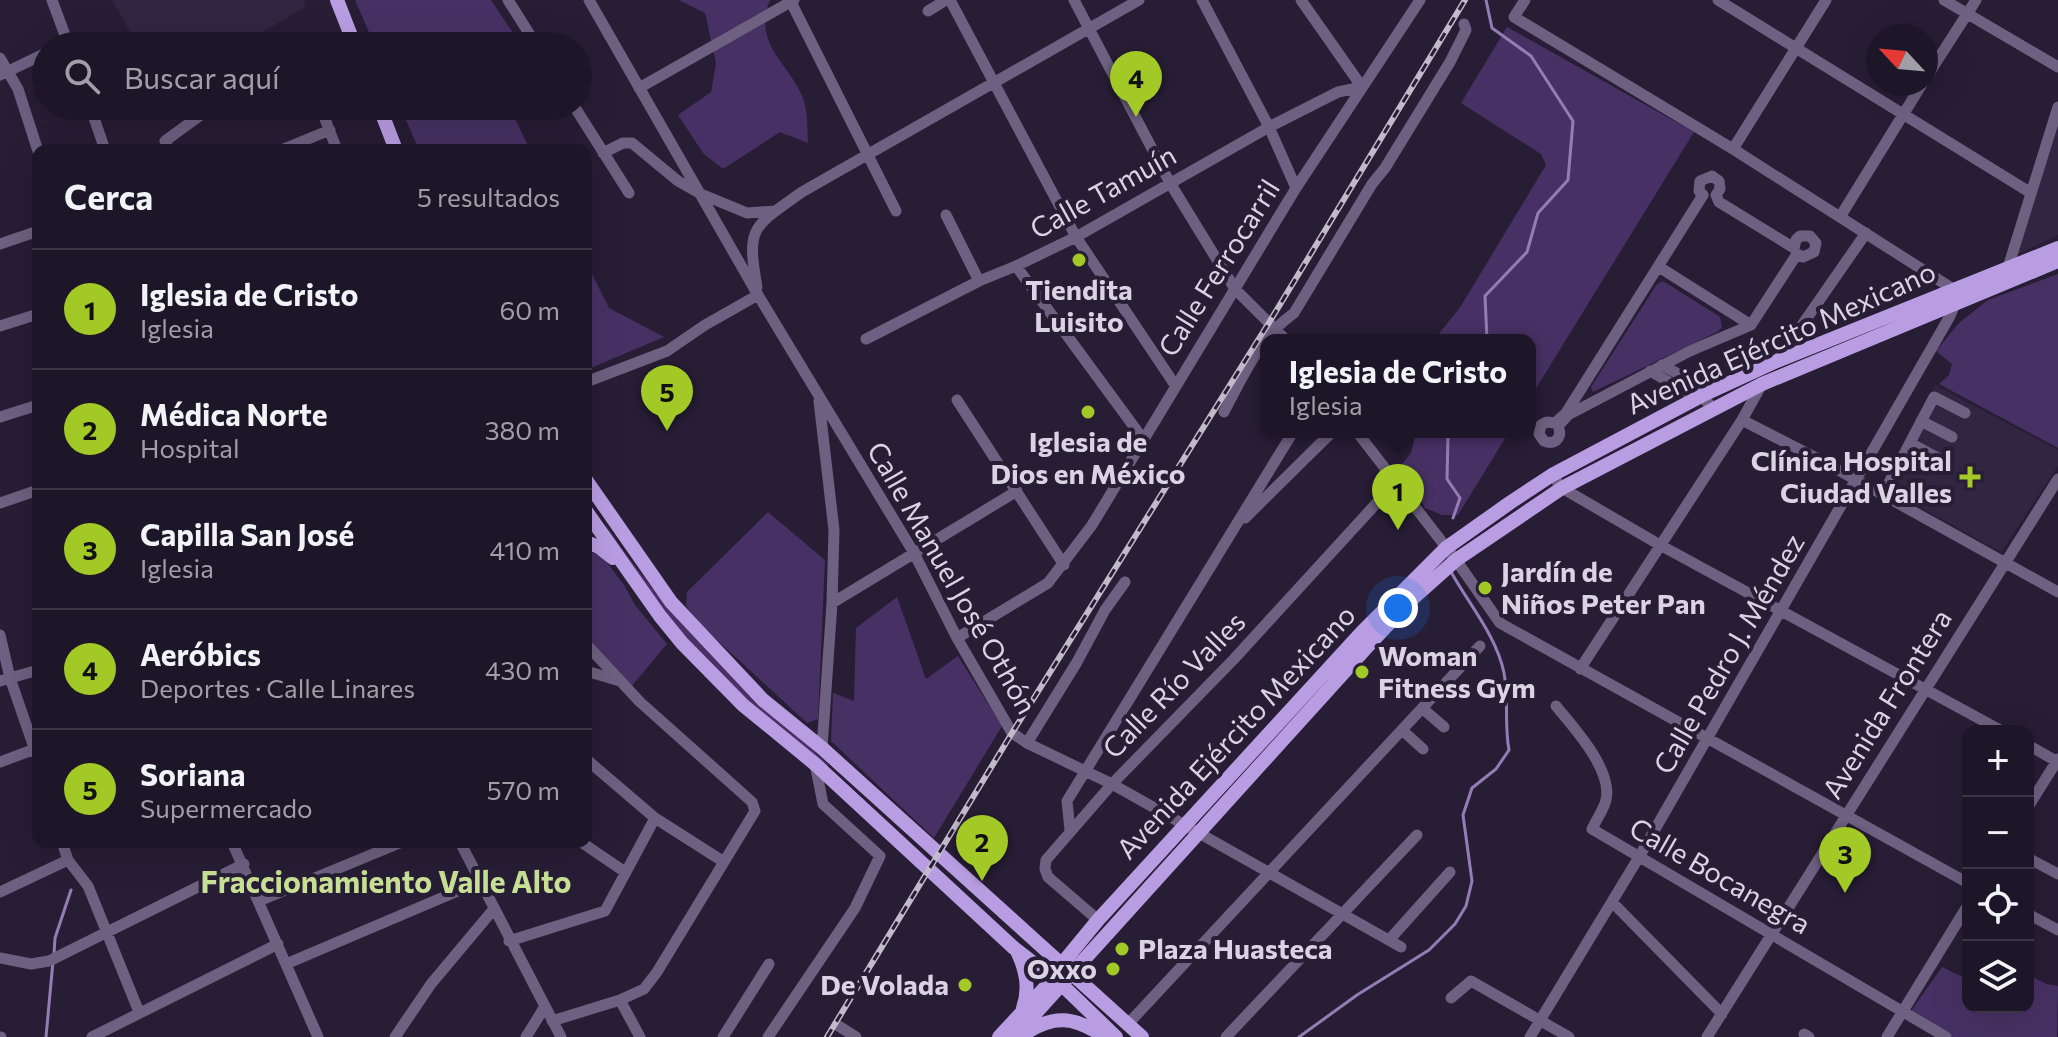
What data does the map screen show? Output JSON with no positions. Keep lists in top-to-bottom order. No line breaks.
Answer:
{"streets":{"main road":["Avenida Ejército Mexicano"],"street":["Calle Tamuín","Calle Ferrocarril","Calle Manuel José Othón","Calle Pedro J. Méndez","Calle Río Valles","Avenida Frontera","Calle Bocanegra"]},"crossings":[["Calle Tamuín","Calle Ferrocarril"],["Calle Ferrocarril","Calle Manuel José Othón"],["Avenida Ejército Mexicano","Calle Manuel José Othón"],["Avenida Ejército Mexicano","Calle Pedro J. Méndez"],["Avenida Ejército Mexicano","Calle Río Valles"],["Calle Manuel José Othón","Calle Río Valles"],["Calle Pedro J. Méndez","Calle Bocanegra"],["Avenida Frontera","Calle Bocanegra"]],"districts":["Fraccionamiento Valle Alto"],"places":{"other":["Tiendita Luisito","Iglesia de Dios en México","Jardín de Niños Peter Pan","Woman Fitness Gym","Plaza Huasteca","Oxxo","De Volada"],"health":["Clínica Hospital Ciudad Valles"]},"north":"top left","page":{"search":"Buscar aquí","pins":["4","5","1","2","3"],"heading":["Cerca","5 resultados"],"list":[{"mark":"1","name":"Iglesia de Cristo","note":"Iglesia","value":"60 m"},{"mark":"2","name":"Médica Norte","note":"Hospital","value":"380 m"},{"mark":"3","name":"Capilla San José","note":"Iglesia","value":"410 m"},{"mark":"4","name":"Aeróbics","note":"Deportes · Calle Linares","value":"430 m"},{"mark":"5","name":"Soriana","note":"Supermercado","value":"570 m"}],"popup":["Iglesia de Cristo","Iglesia"],"map_buttons":["+","−"]}}
